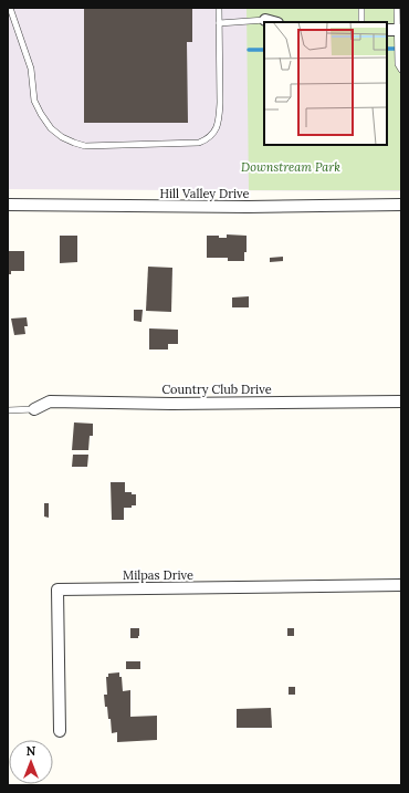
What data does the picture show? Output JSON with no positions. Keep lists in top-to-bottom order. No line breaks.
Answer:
{"streets":{"street":["Hill Valley Drive","Country Club Drive","Milpas Drive"]},"parks":["Downstream Park"],"north":"top"}
